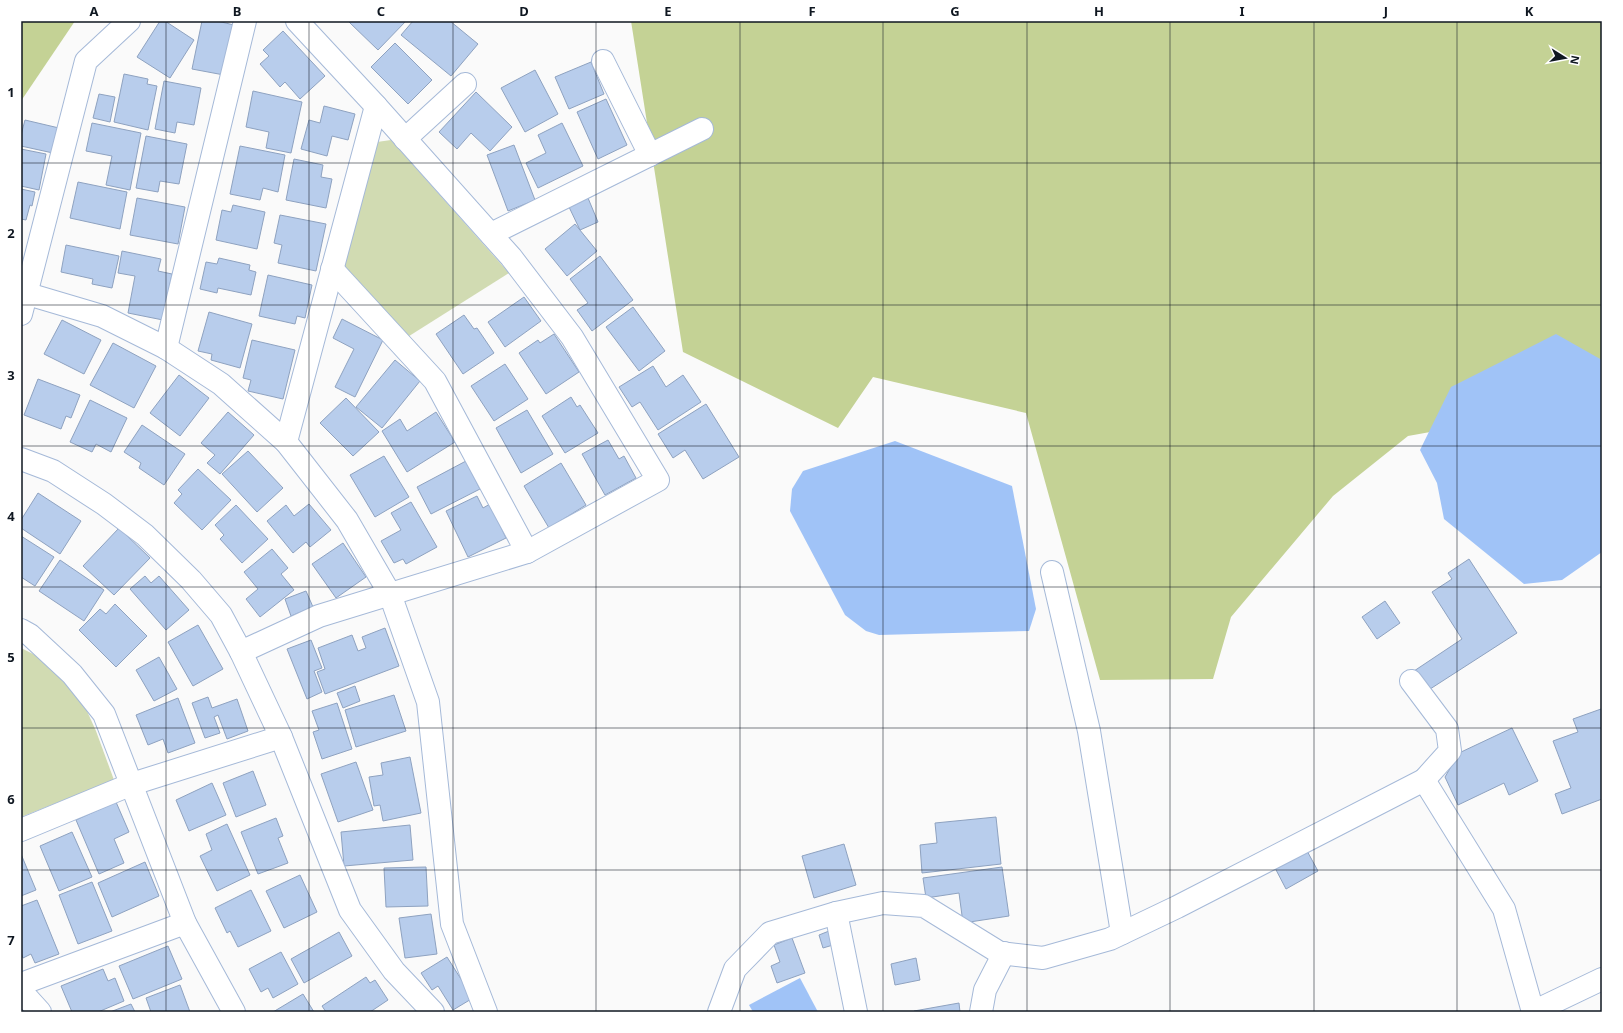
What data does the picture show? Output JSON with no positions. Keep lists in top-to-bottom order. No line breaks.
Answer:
{"north":"right","grid":{"columns":["A","B","C","D","E","F","G","H","I","J","K"],"rows":["1","2","3","4","5","6","7"]}}
